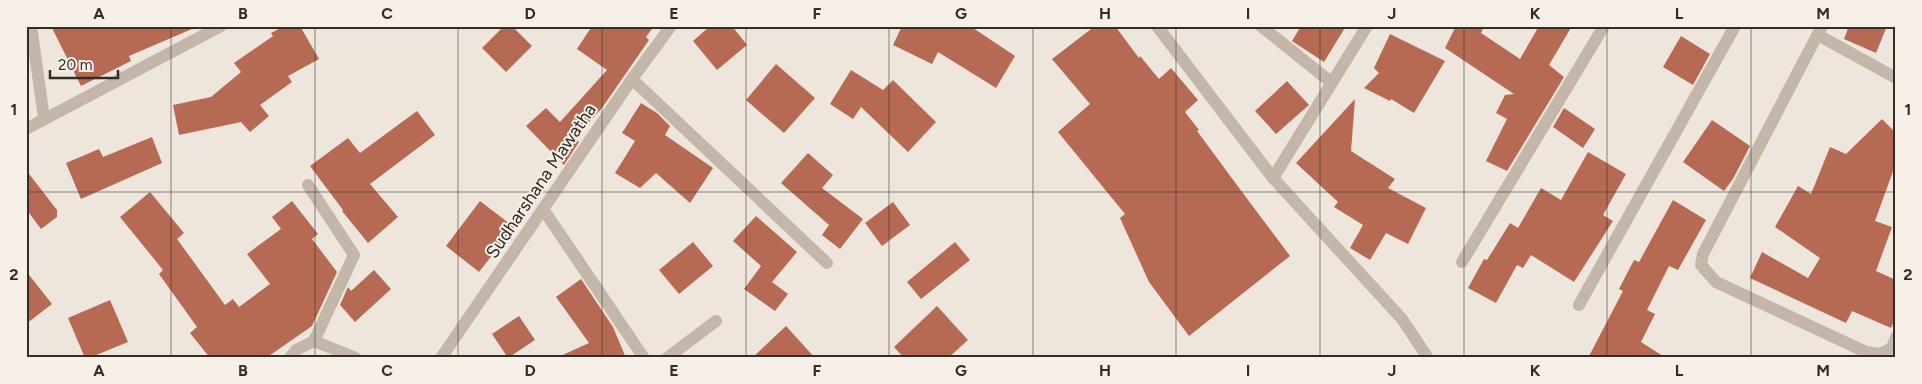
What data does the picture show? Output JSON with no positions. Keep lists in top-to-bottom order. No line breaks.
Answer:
{"streets":{"street":["Sudharshana Mawatha"]},"scale_bar":"20 m","grid":{"columns":["A","B","C","D","E","F","G","H","I","J","K","L","M"],"rows":["1","2"]}}
